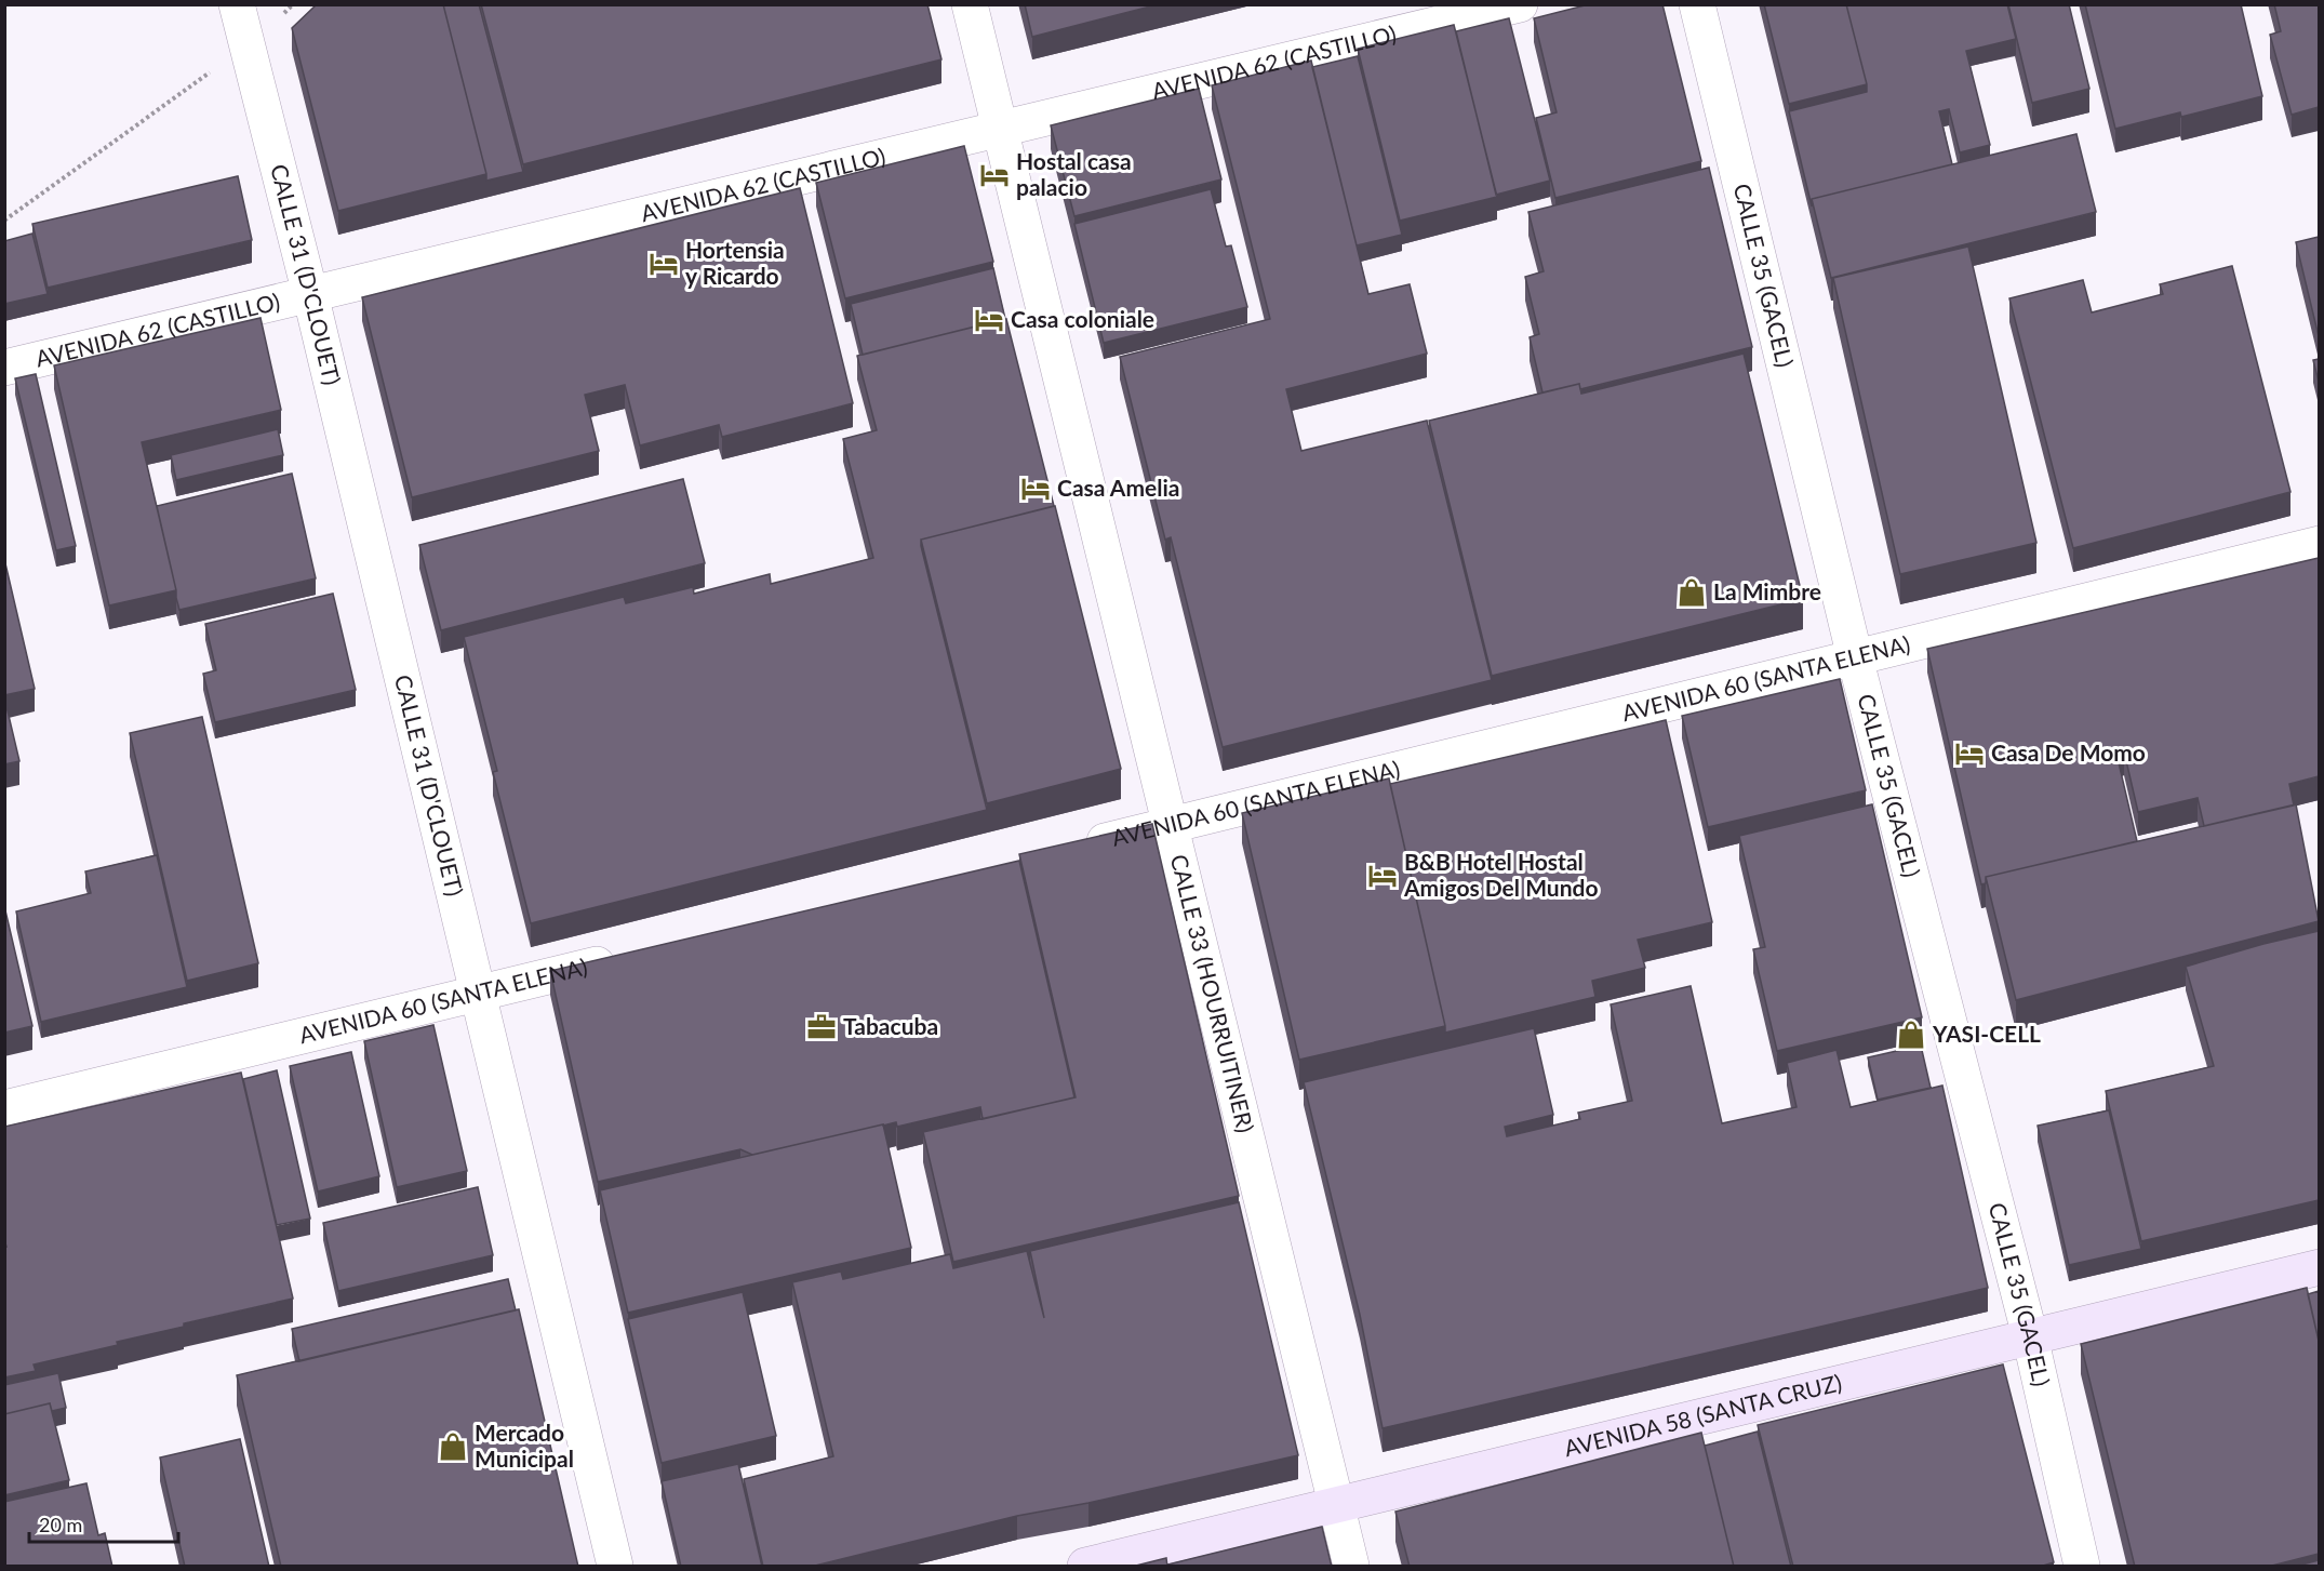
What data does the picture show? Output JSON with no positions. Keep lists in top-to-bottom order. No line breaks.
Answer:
{"streets":{"main road":["AVENIDA 58 (SANTA CRUZ)"],"street":["AVENIDA 62 (CASTILLO)","CALLE 31 (D'CLOUET)","CALLE 35 (GACEL)","AVENIDA 60 (SANTA ELENA)","CALLE 33 (HOURRUITINER)"]},"crossings":[["AVENIDA 62 (CASTILLO)","CALLE 31 (D'CLOUET)"],["AVENIDA 62 (CASTILLO)","CALLE 33 (HOURRUITINER)"],["CALLE 31 (D'CLOUET)","AVENIDA 60 (SANTA ELENA)"],["CALLE 35 (GACEL)","AVENIDA 60 (SANTA ELENA)"],["CALLE 35 (GACEL)","AVENIDA 58 (SANTA CRUZ)"],["AVENIDA 60 (SANTA ELENA)","CALLE 33 (HOURRUITINER)"],["CALLE 33 (HOURRUITINER)","AVENIDA 58 (SANTA CRUZ)"]],"places":{"hotel":["Hostal casa palacio","Hortensia y Ricardo","Casa coloniale","Casa Amelia","Casa De Momo","B&B Hotel Hostal Amigos Del Mundo"],"shop":["La Mimbre","YASI-CELL","Mercado Municipal"],"office":["Tabacuba"]},"scale_bar":"20 m"}
